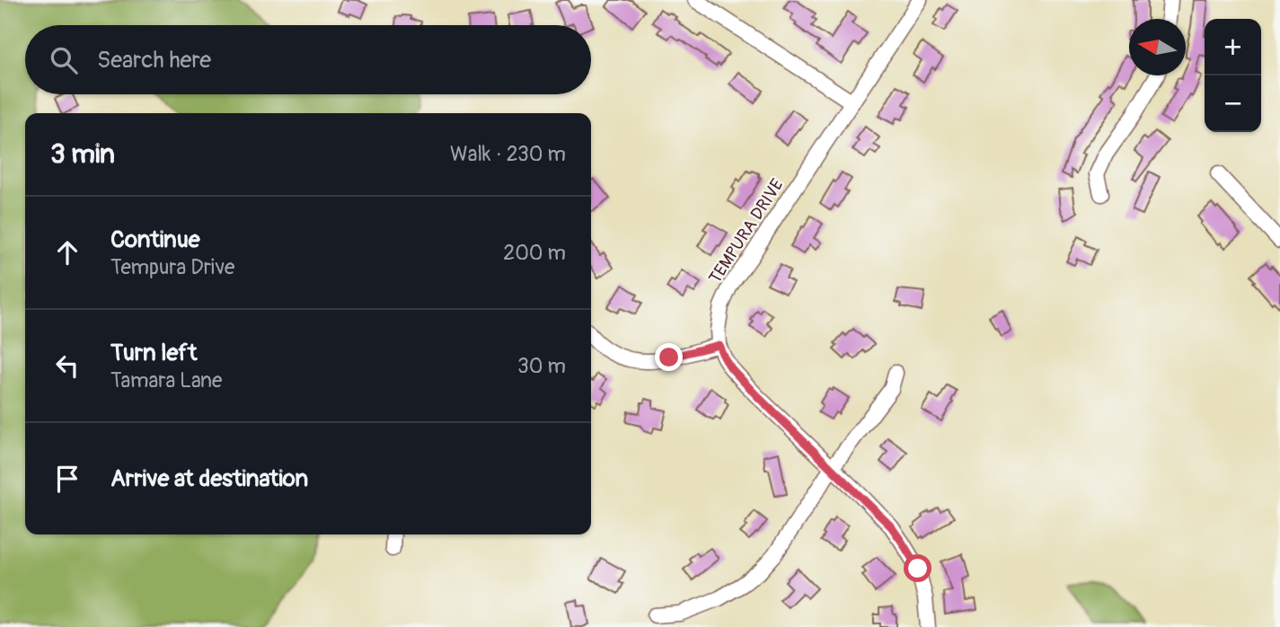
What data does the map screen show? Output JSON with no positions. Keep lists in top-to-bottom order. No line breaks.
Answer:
{"streets":{"street":["TEMPURA DRIVE"]},"north":"left","page":{"map_buttons":["+","−"],"search":"Search here","heading":["3 min","Walk · 230 m"],"list":[["Continue","Tempura Drive","200 m"],["Turn left","Tamara Lane","30 m"],"Arrive at destination"]}}
